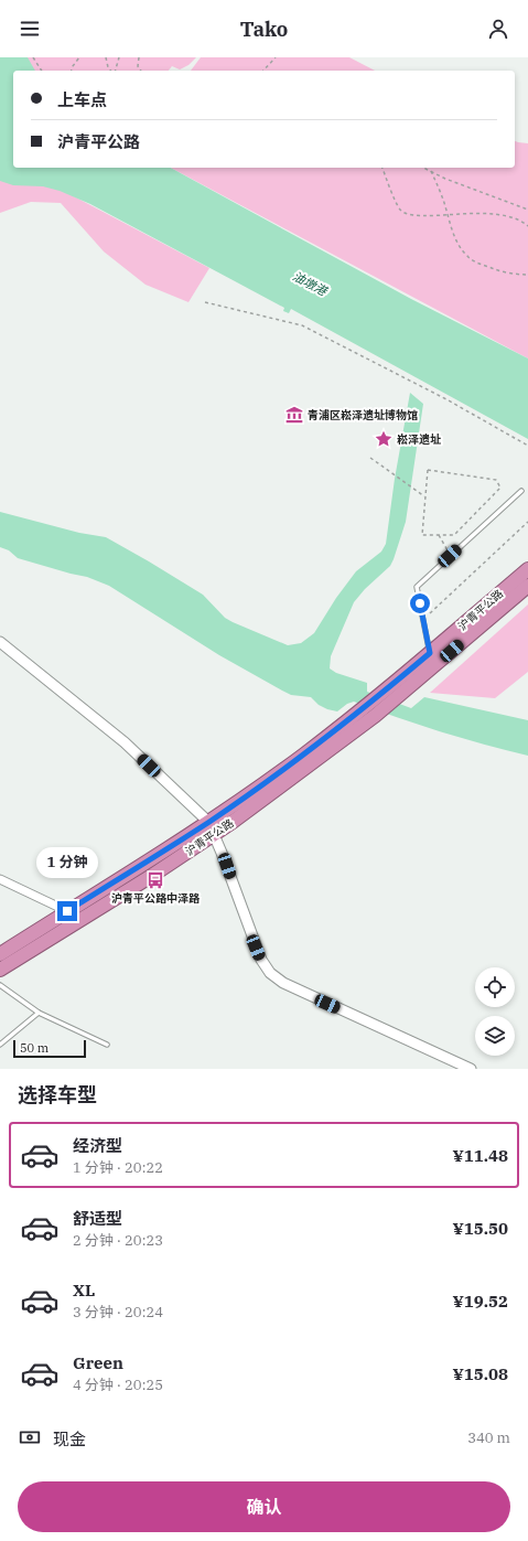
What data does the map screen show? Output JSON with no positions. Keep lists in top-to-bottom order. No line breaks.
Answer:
{"streets":{"highway":["沪青平公路"]},"water":["油墩港"],"places":{"museum":["青浦区崧泽遗址博物馆"],"place":["崧泽遗址"],"bus stop":["沪青平公路中泽路"]},"scale_bar":"50 m","page":{"header":"Tako","banner":["上车点","沪青平公路"],"bubble":"1 分钟","scale":"50 m","heading":"选择车型","list":[{"name":"经济型","note":"1 分钟 · 20:22","value":"¥11.48"},{"name":"舒适型","note":"2 分钟 · 20:23","value":"¥15.50"},{"name":"XL","note":"3 分钟 · 20:24","value":"¥19.52"},{"name":"Green","note":"4 分钟 · 20:25","value":"¥15.08"}],"pay":["现金","340 m"],"buttons":"确认"}}
